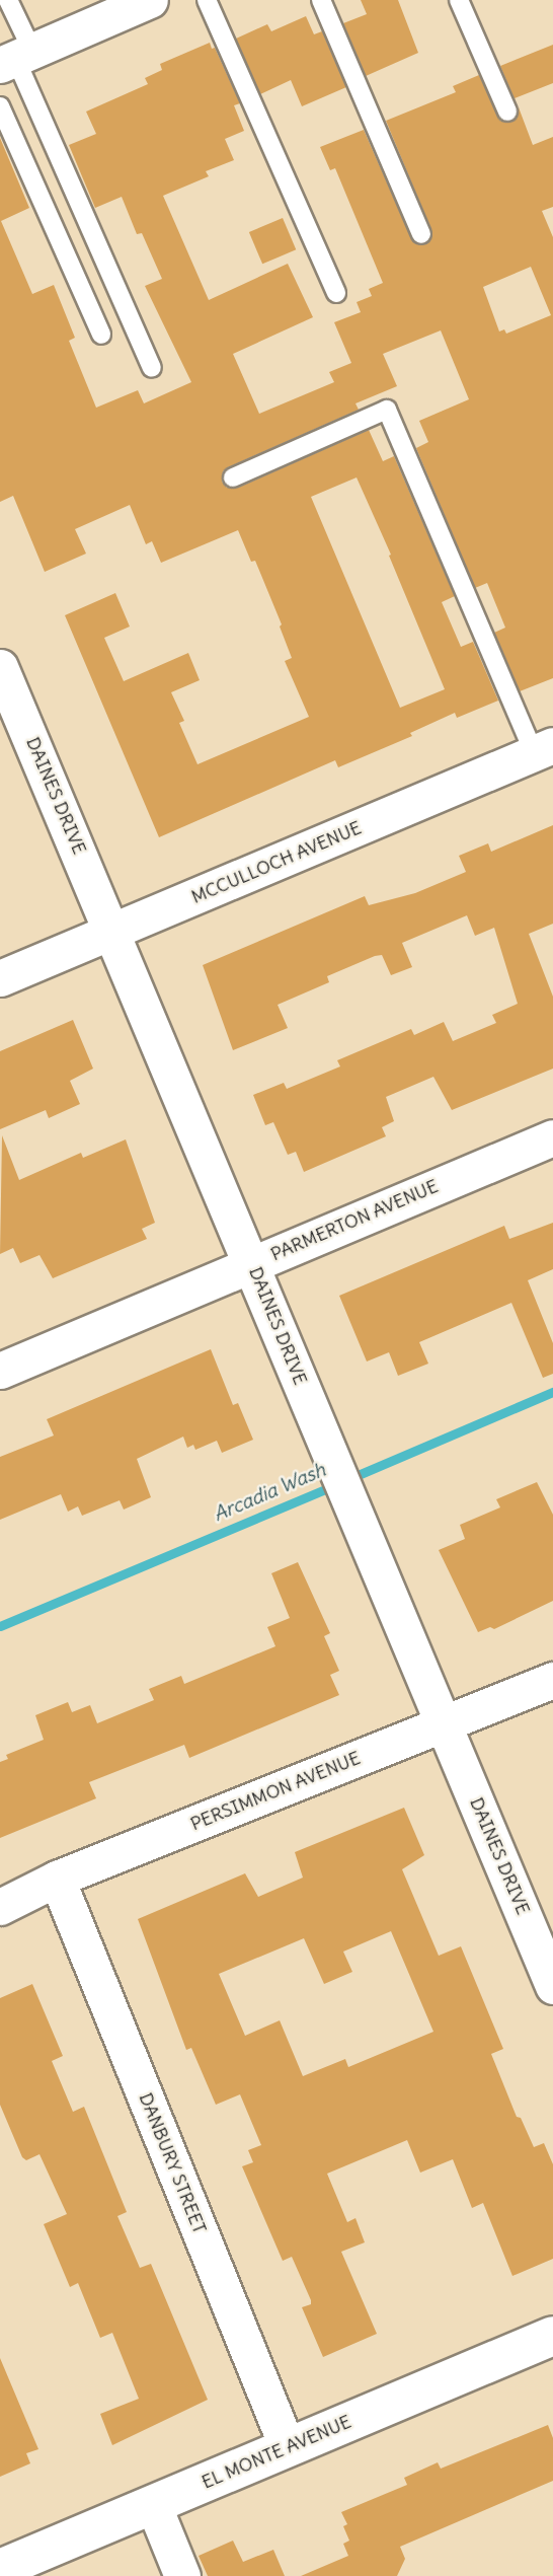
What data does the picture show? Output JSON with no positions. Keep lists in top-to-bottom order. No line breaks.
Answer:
{"streets":{"street":["DAINES DRIVE","MCCULLOCH AVENUE","PARMERTON AVENUE","PERSIMMON AVENUE","DANBURY STREET","EL MONTE AVENUE"]},"crossings":[["DAINES DRIVE","MCCULLOCH AVENUE"],["DAINES DRIVE","PARMERTON AVENUE"],["DAINES DRIVE","PERSIMMON AVENUE"],["PERSIMMON AVENUE","DANBURY STREET"],["DANBURY STREET","EL MONTE AVENUE"]],"water":["Arcadia Wash"]}
